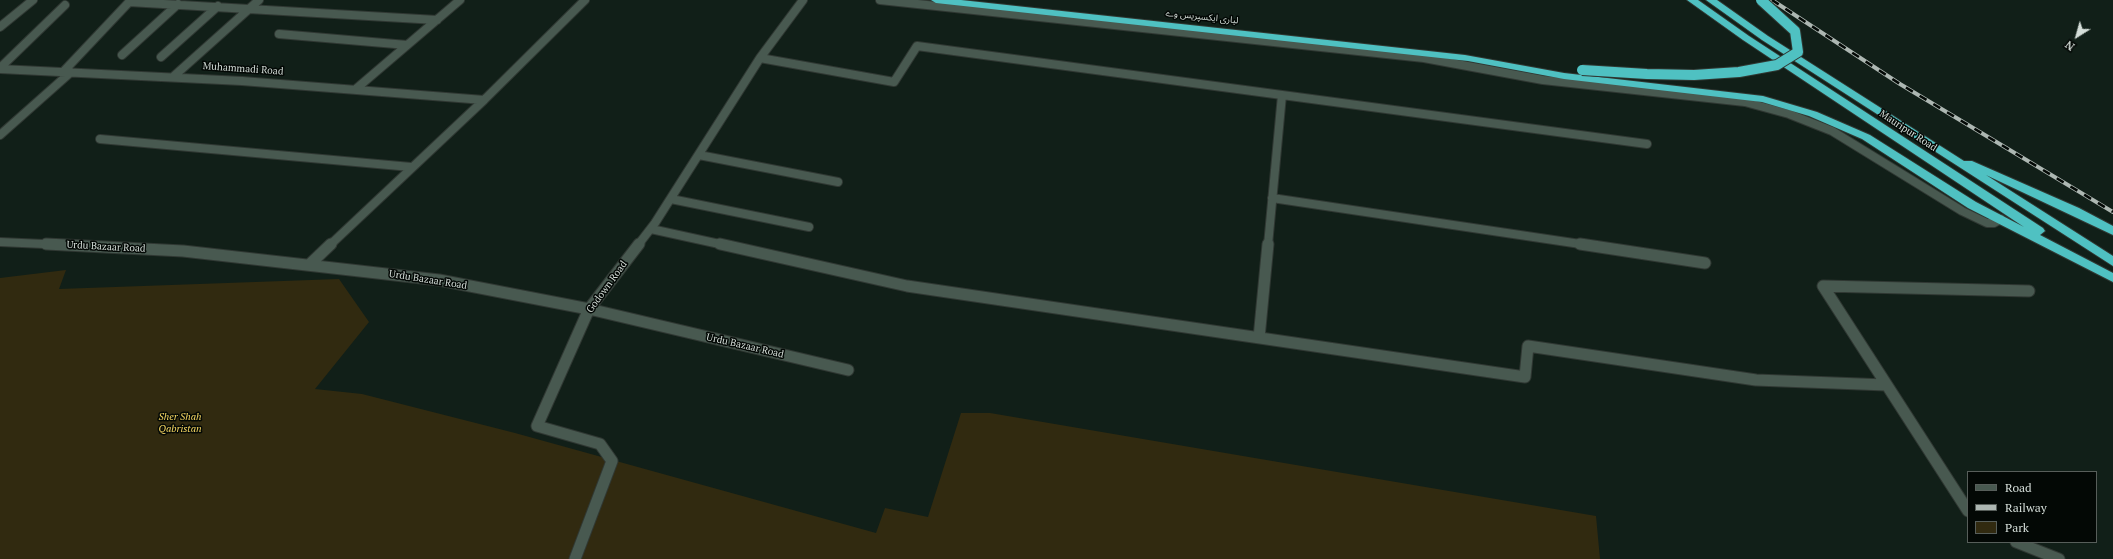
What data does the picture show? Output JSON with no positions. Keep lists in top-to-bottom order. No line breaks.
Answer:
{"streets":{"highway":["لیاری ایکسپریس وے","Mauripur Road"],"street":["Muhammadi Road","Urdu Bazaar Road","Godown Road"]},"crossings":[["Urdu Bazaar Road","Godown Road"]],"parks":["Sher Shah Qabristan"],"legend":["Road","Railway","Park"],"north":"bottom left"}
